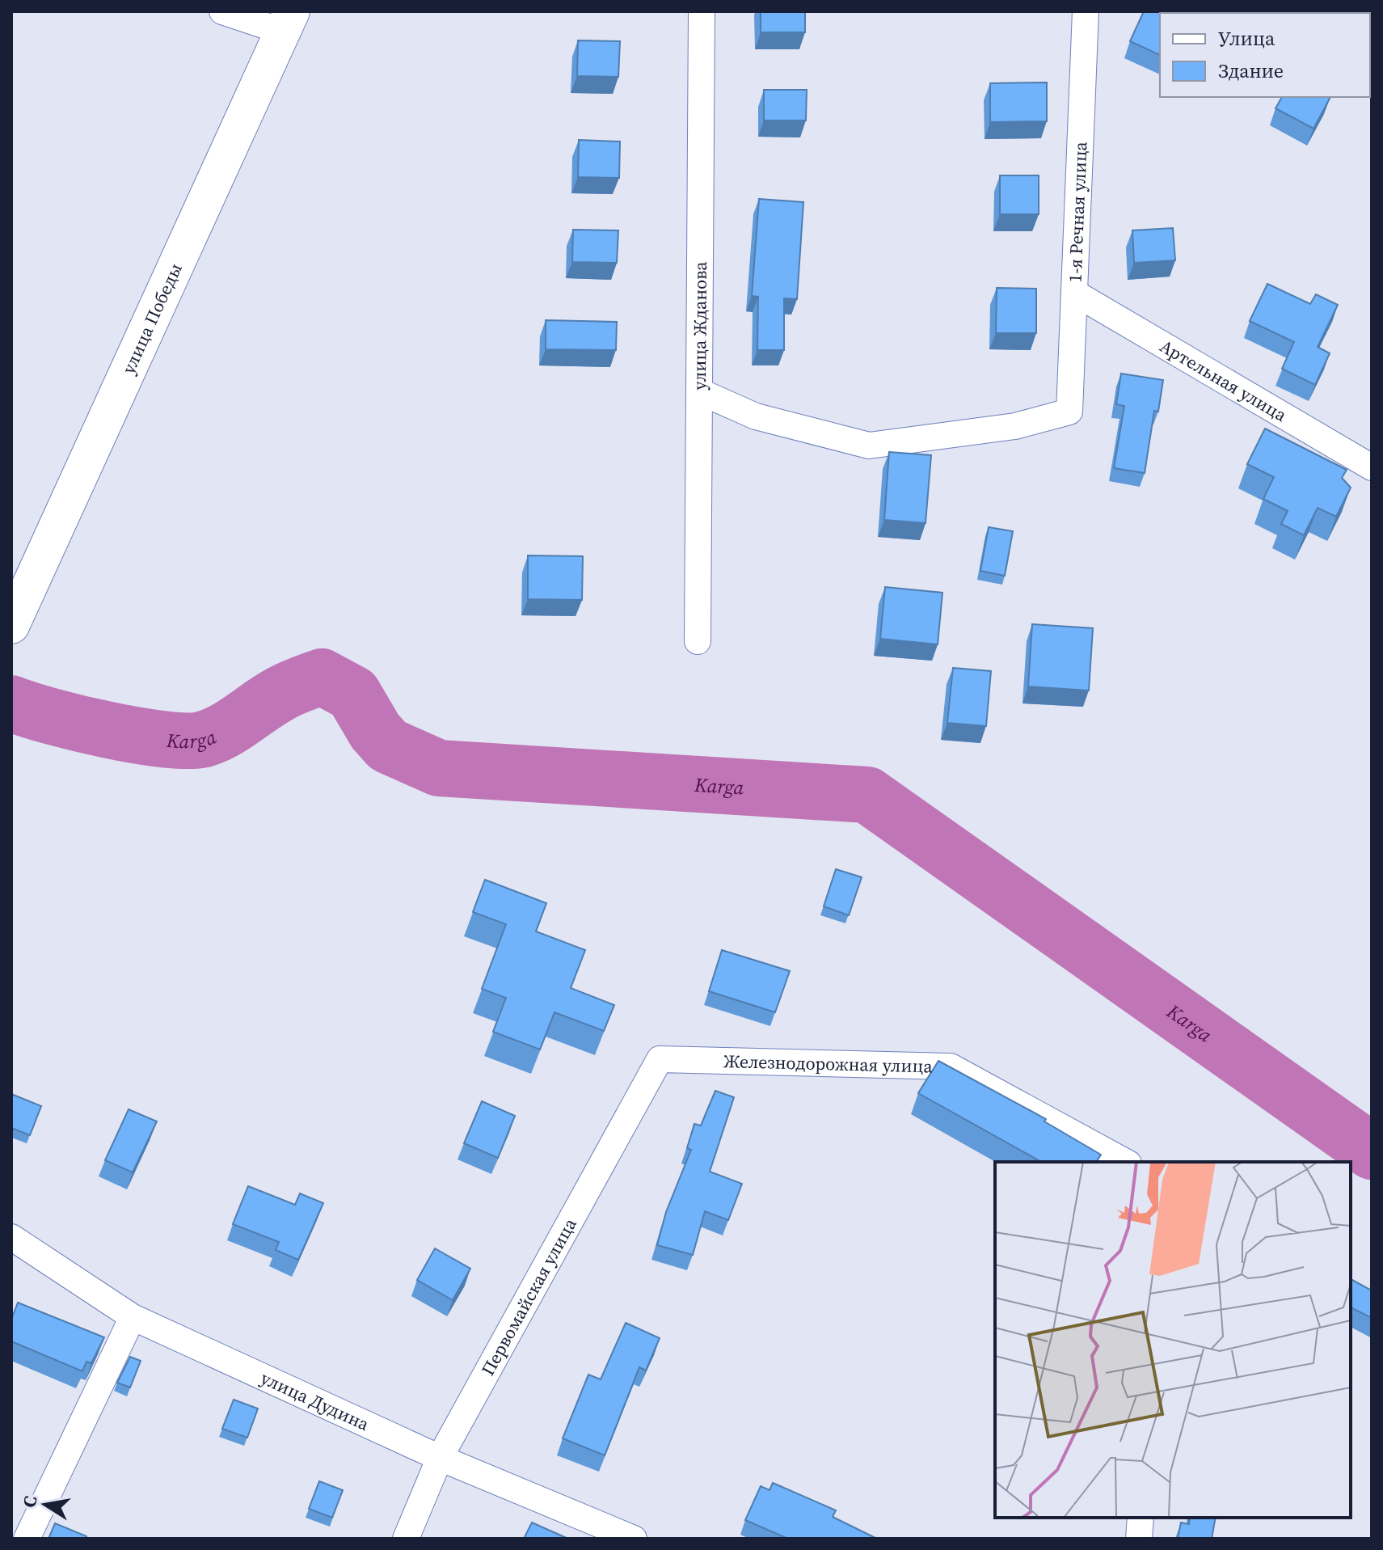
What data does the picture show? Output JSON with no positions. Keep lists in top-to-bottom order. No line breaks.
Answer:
{"streets":{"street":["1-я Речная улица","улица Победы","улица Жданова","Артельная улица","Железнодорожная улица","Первомайская улица","улица Дудина"]},"crossings":[["1-я Речная улица","улица Жданова"],["1-я Речная улица","Артельная улица"],["Железнодорожная улица","Первомайская улица"],["Первомайская улица","улица Дудина"]],"water":["Karga"],"legend":["Улица","Здание"],"north":"left"}
